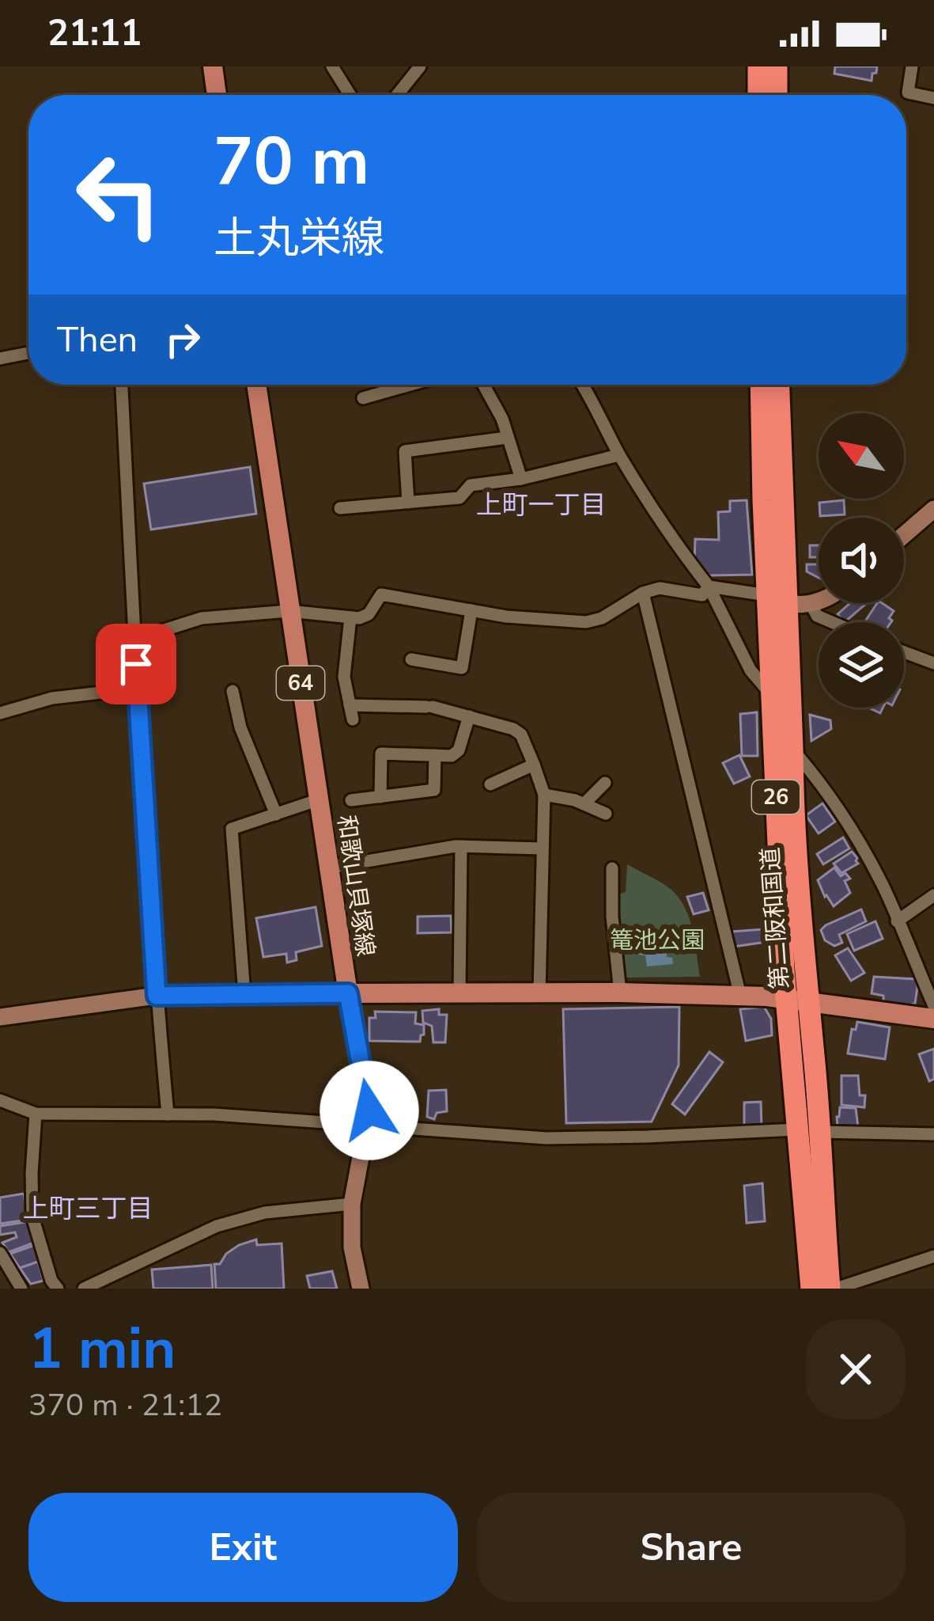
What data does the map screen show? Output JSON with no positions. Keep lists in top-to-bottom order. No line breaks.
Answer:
{"streets":{"highway":["26","第二阪和国道"],"main road":["64","和歌山貝塚線"]},"crossings":[["和歌山貝塚線","第二阪和国道"]],"districts":["上町一丁目","上町三丁目"],"parks":["篭池公園"],"north":"top left","page":{"status":"21:11","turn":["70 m","土丸栄線"],"then":"Then","heading":["1 min","370 m · 21:12"],"buttons":["Exit","Share"]}}
